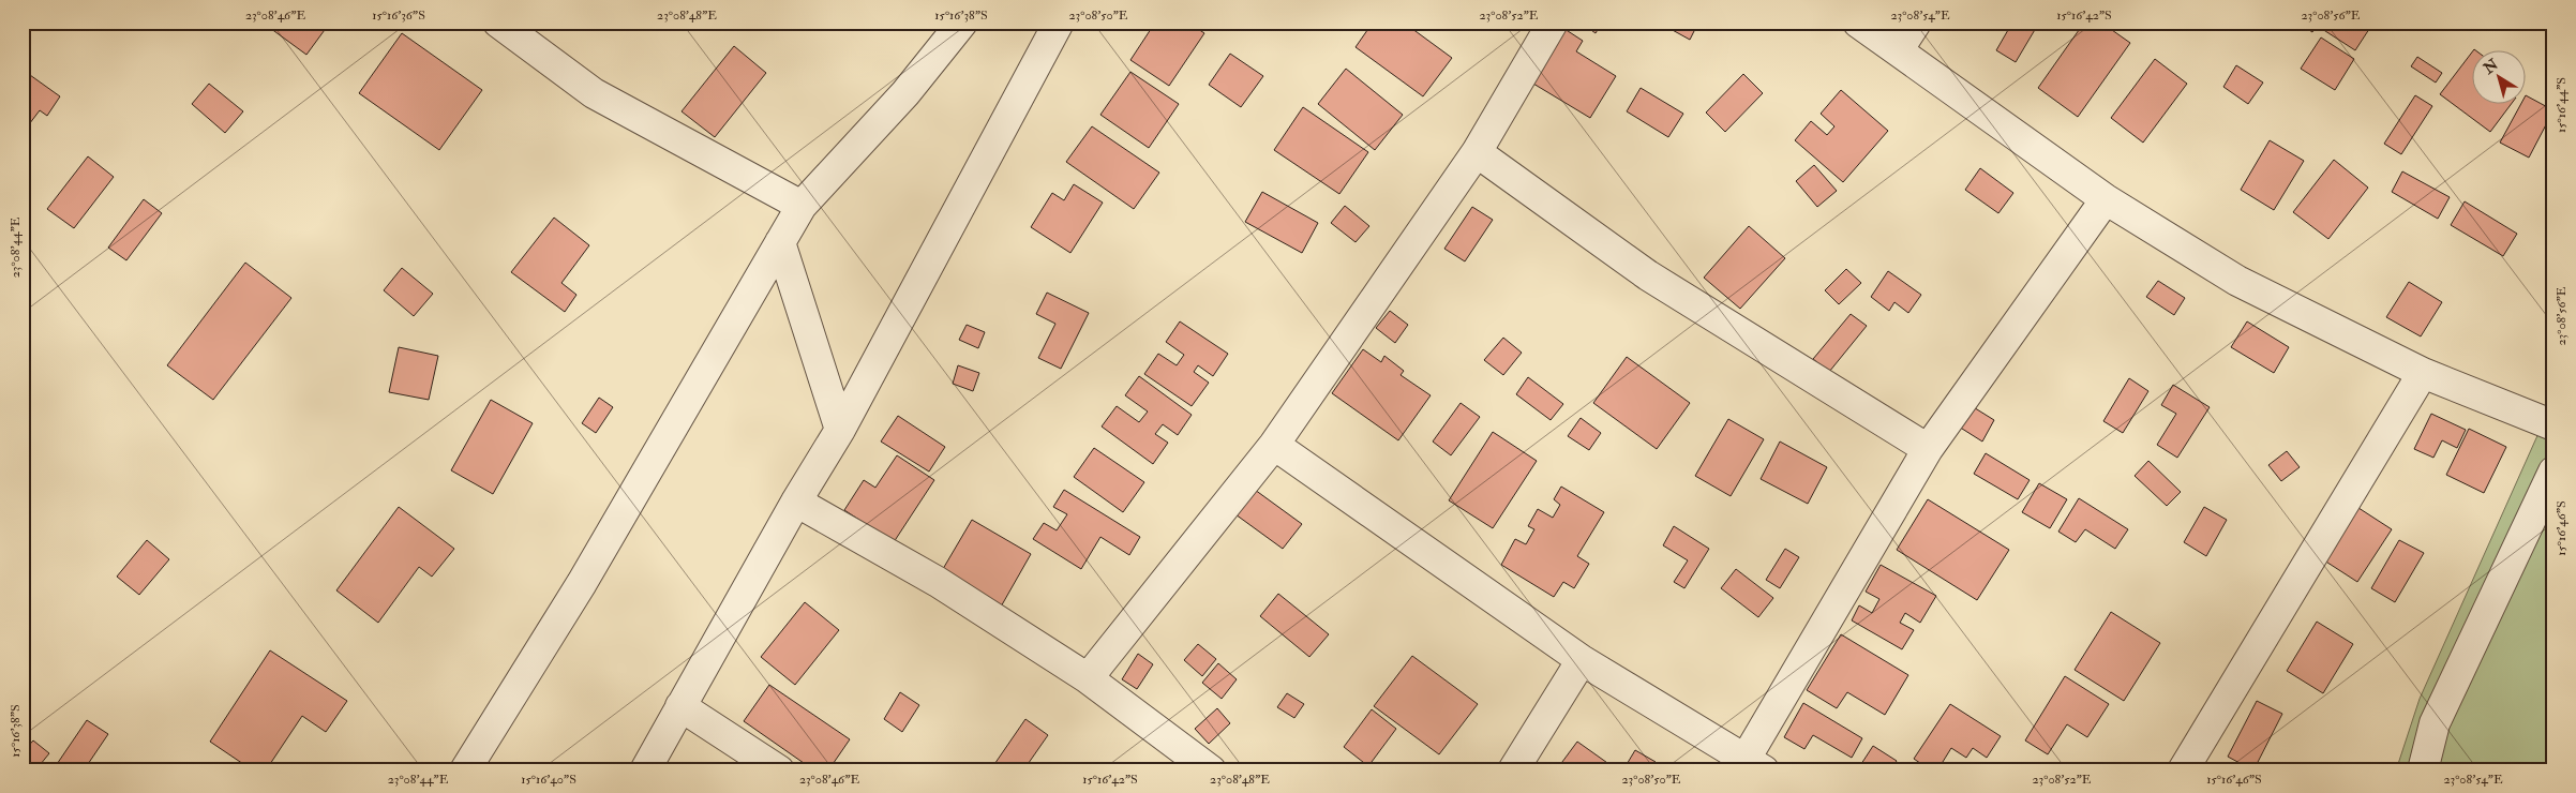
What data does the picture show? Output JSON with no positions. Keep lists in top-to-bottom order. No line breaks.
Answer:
{"north":"top left","coordinates":["23°08'46\"E","15°16'36\"S","23°08'48\"E","15°16'38\"S","23°08'50\"E","23°08'52\"E","23°08'54\"E","15°16'42\"S","23°08'56\"E","15°16'44\"S","23°08'44\"E","15°16'46\"S","15°16'40\"S"]}
